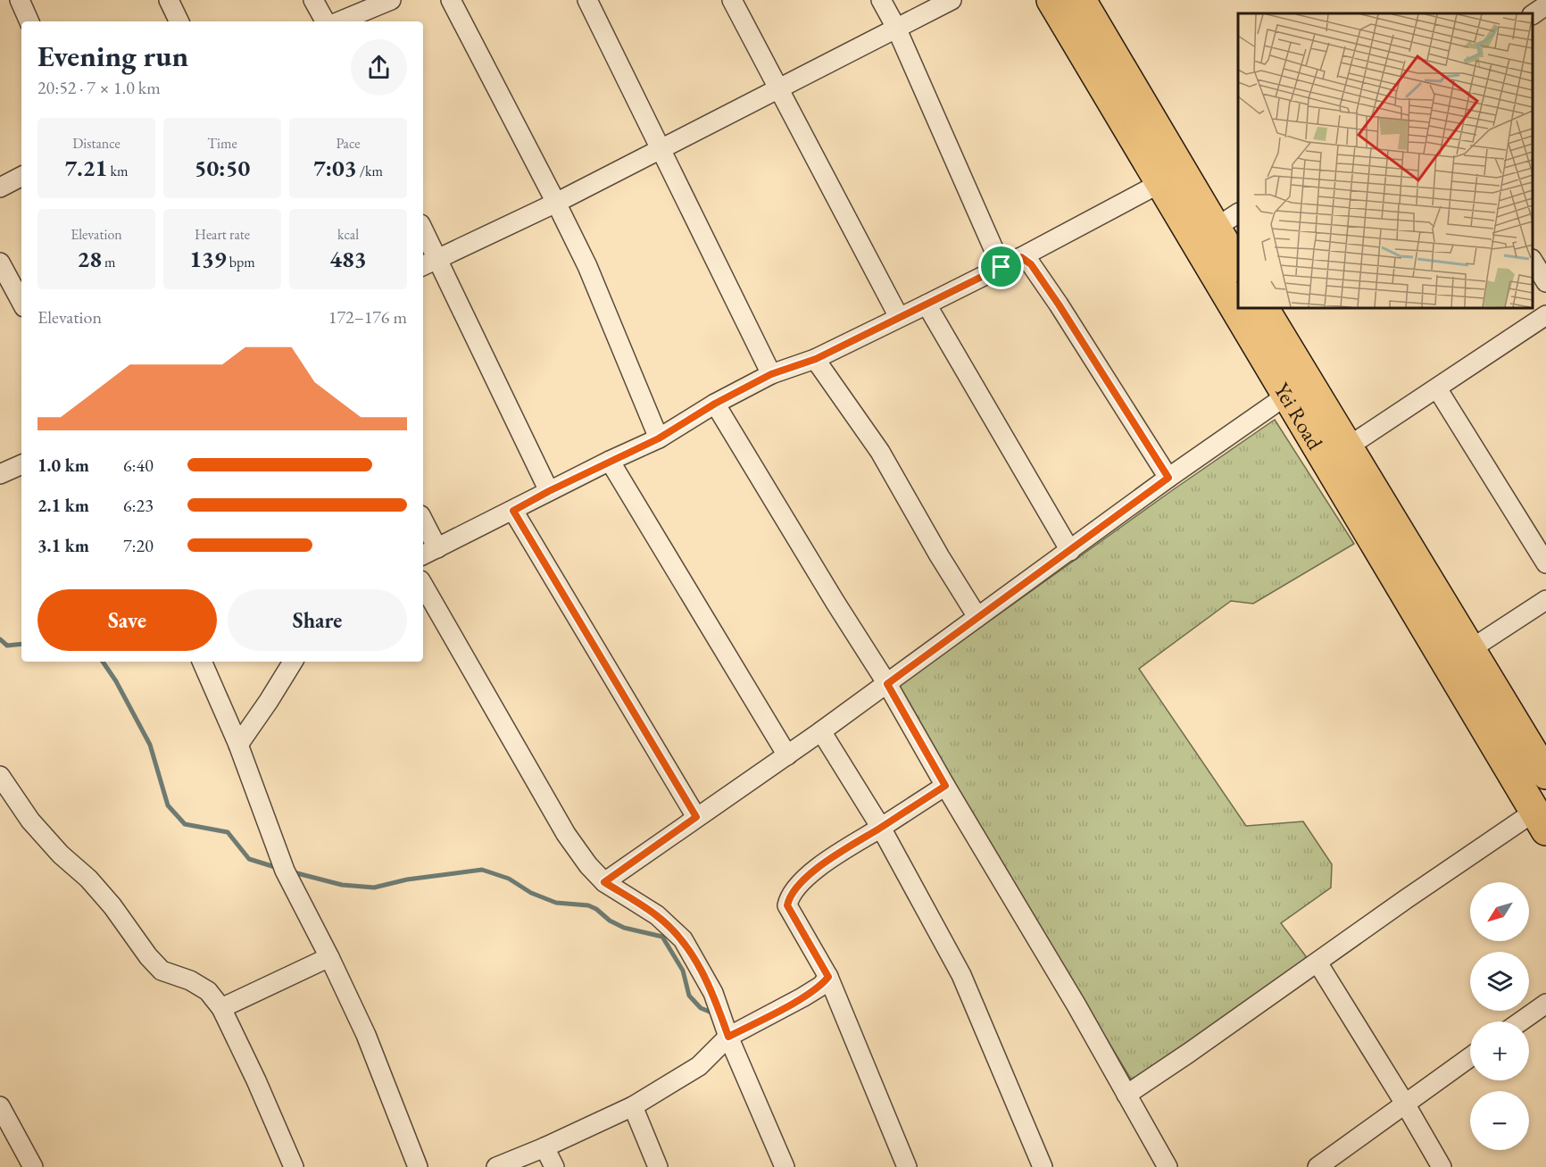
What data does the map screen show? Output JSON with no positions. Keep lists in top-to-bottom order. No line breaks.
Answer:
{"streets":{"main road":["Yei Road"]},"north":"bottom left","page":{"heading":["Evening run","20:52 · 7 × 1.0 km"],"stats":[["Distance","7.21 km"],["Time","50:50"],["Pace","7:03 /km"],["Elevation","28 m"],["Heart rate","139 bpm"],["kcal","483"]],"chart":["Elevation","172–176 m"],"list":[{"name":"1.0 km","note":"6:40"},{"name":"2.1 km","note":"6:23"},{"name":"3.1 km","note":"7:20"}],"buttons":["Save","Share"],"map_buttons":["+","−"]}}
